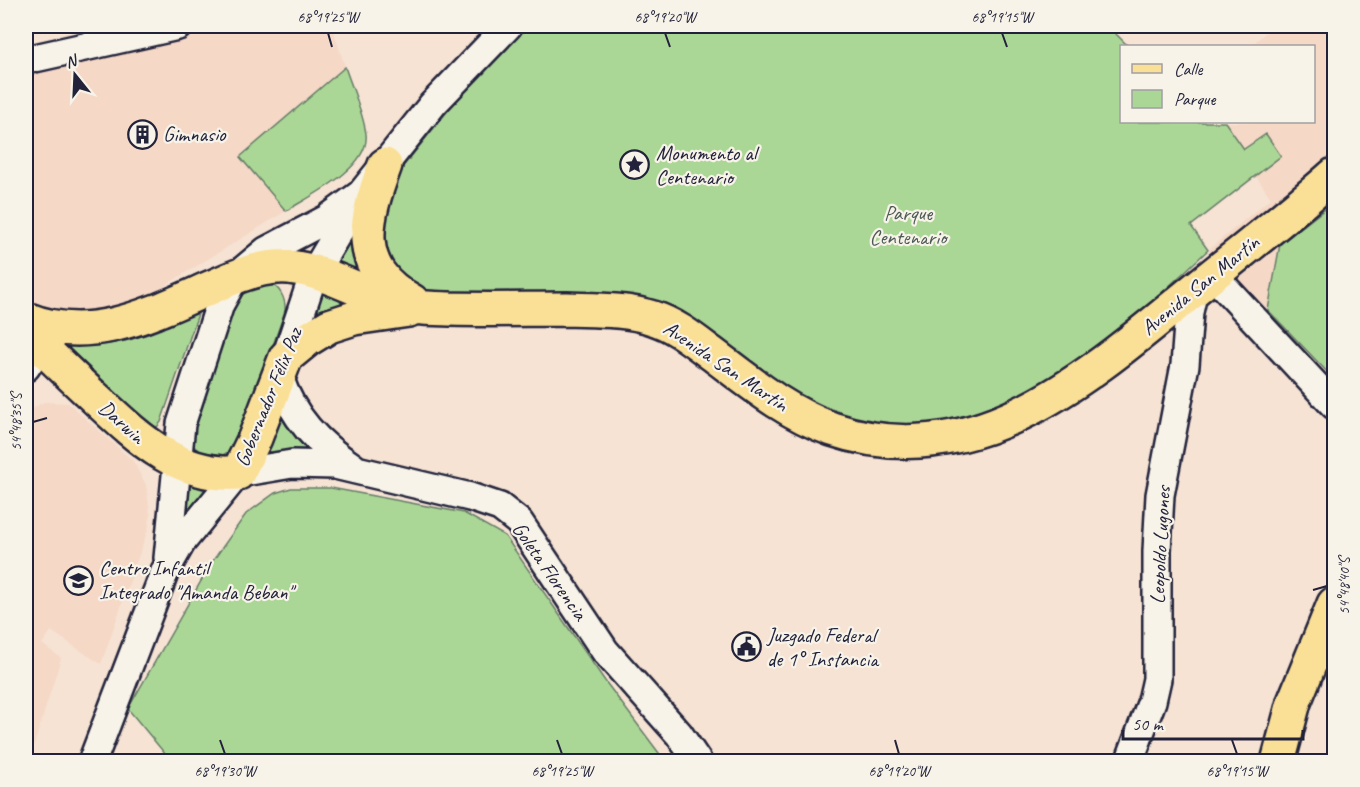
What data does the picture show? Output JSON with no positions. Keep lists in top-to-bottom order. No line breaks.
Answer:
{"streets":{"main road":["Avenida San Martín","Gobernador Félix Paz","Darwin"],"street":["Leopoldo Lugones","Goleta Florencia"]},"crossings":[["Avenida San Martín","Gobernador Félix Paz"],["Avenida San Martín","Leopoldo Lugones"],["Gobernador Félix Paz","Darwin"],["Gobernador Félix Paz","Goleta Florencia"],["Darwin","Goleta Florencia"]],"parks":["Parque Centenario"],"places":{"building":["Gimnasio"],"place":["Monumento al Centenario"],"school or university":["Centro Infantil Integrado \"Amanda Beban\""],"public building":["Juzgado Federal de 1° Instancia"]},"legend":["Calle","Parque"],"scale_bar":"50 m","north":"top","coordinates":["68°19'25\"W","68°19'20\"W","68°19'15\"W","54°48'35\"S","54°48'40\"S","68°19'30\"W"]}
